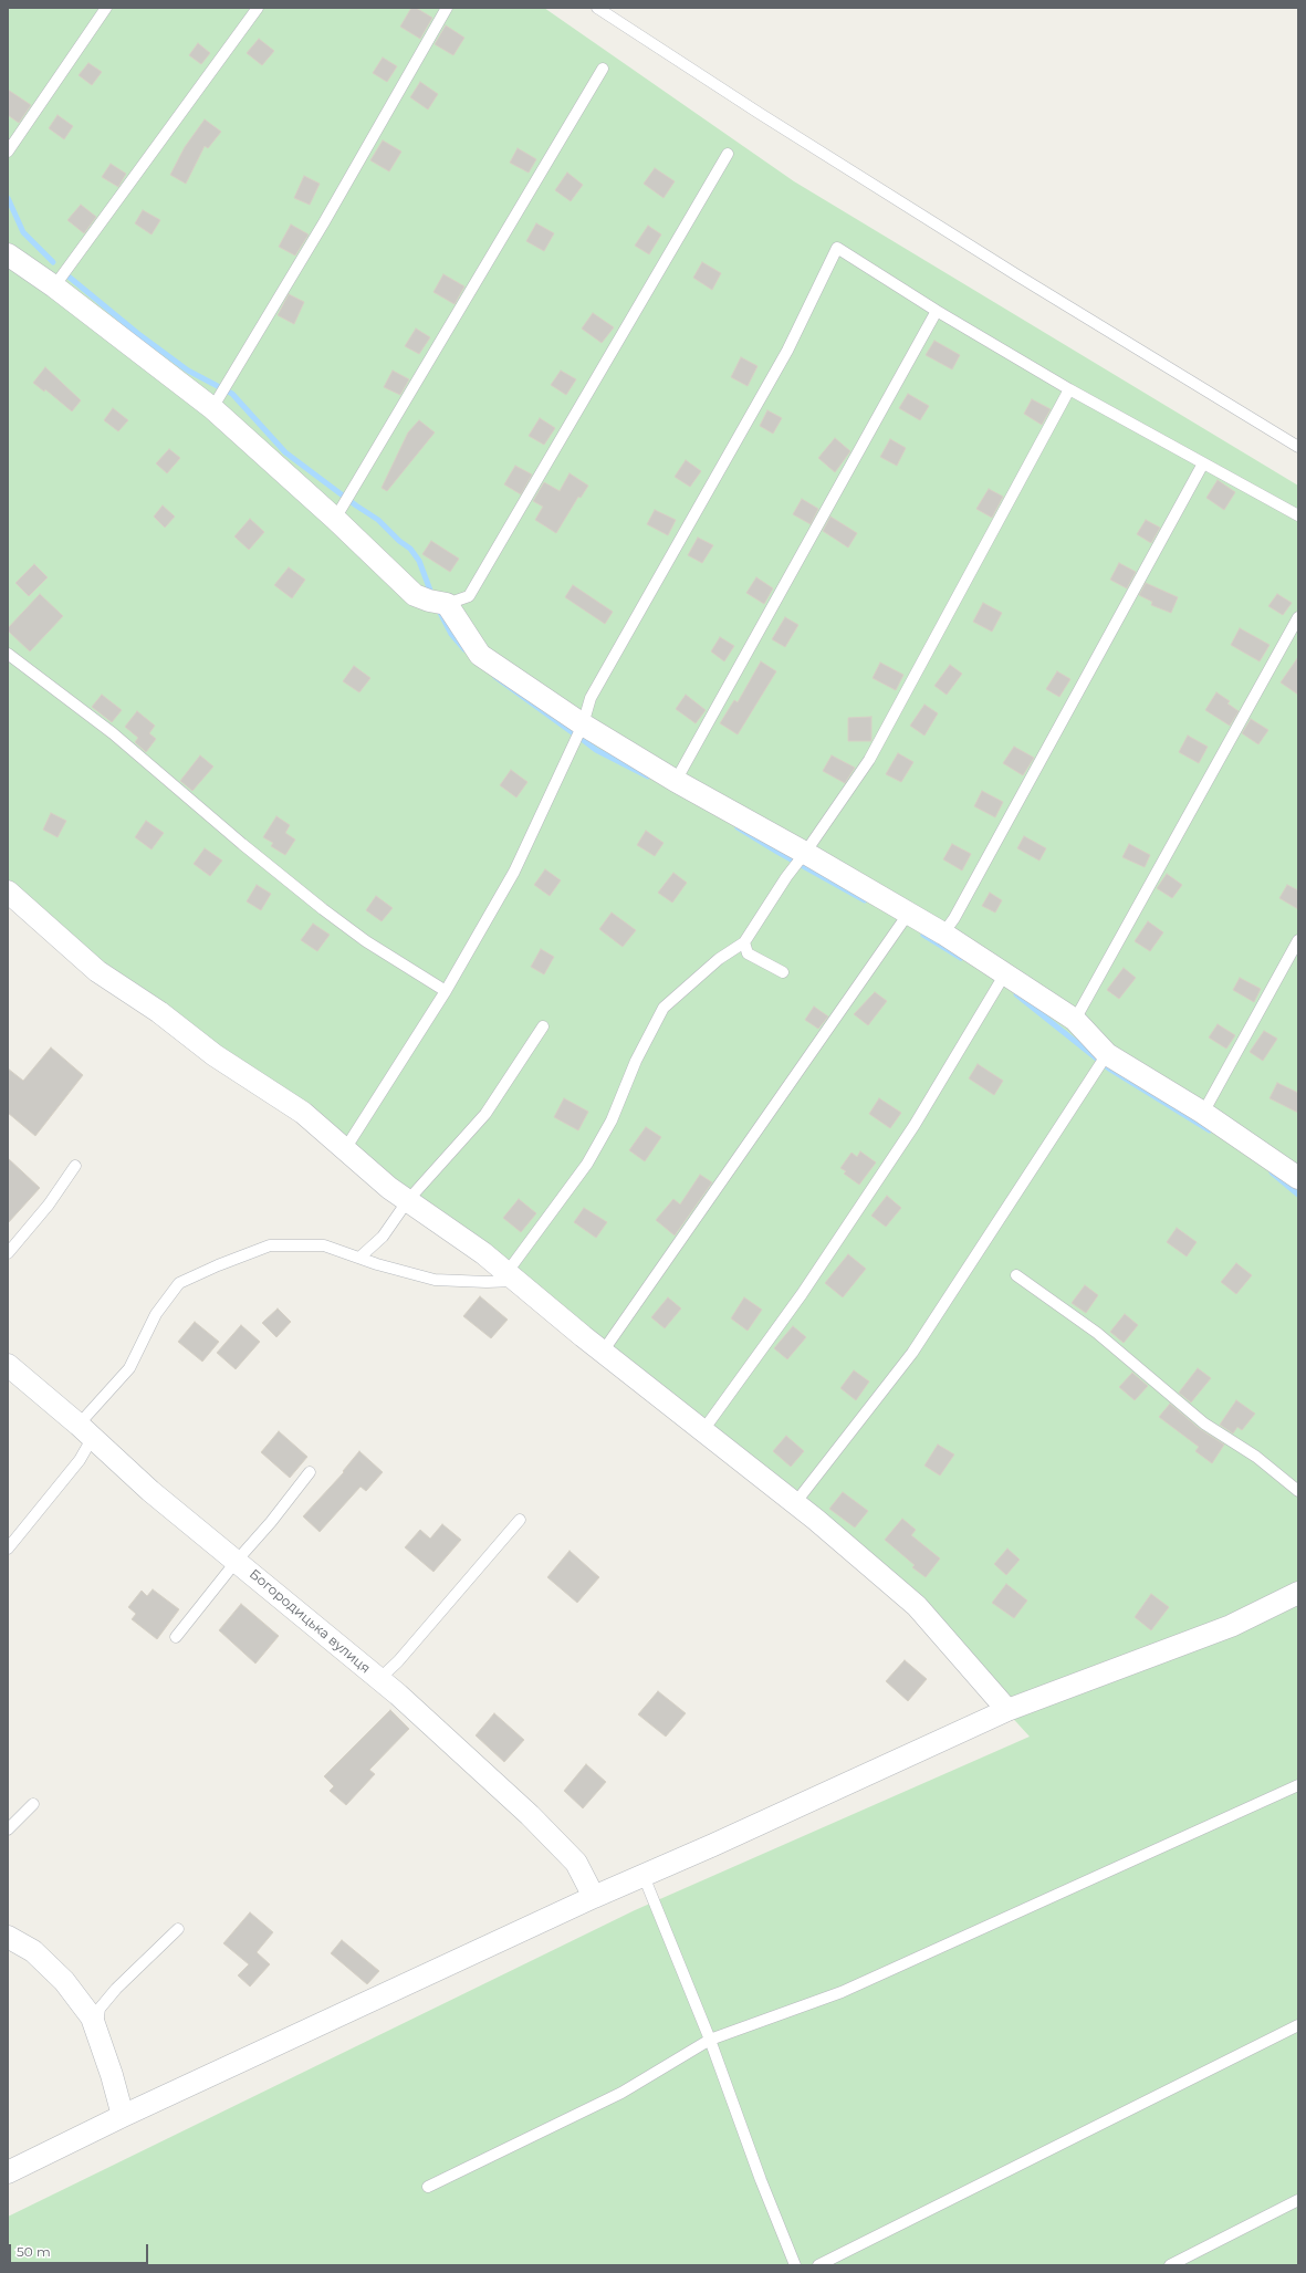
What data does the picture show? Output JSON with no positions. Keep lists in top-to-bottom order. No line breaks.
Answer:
{"streets":{"street":["Богородицька вулиця"]},"scale_bar":"50 m"}
